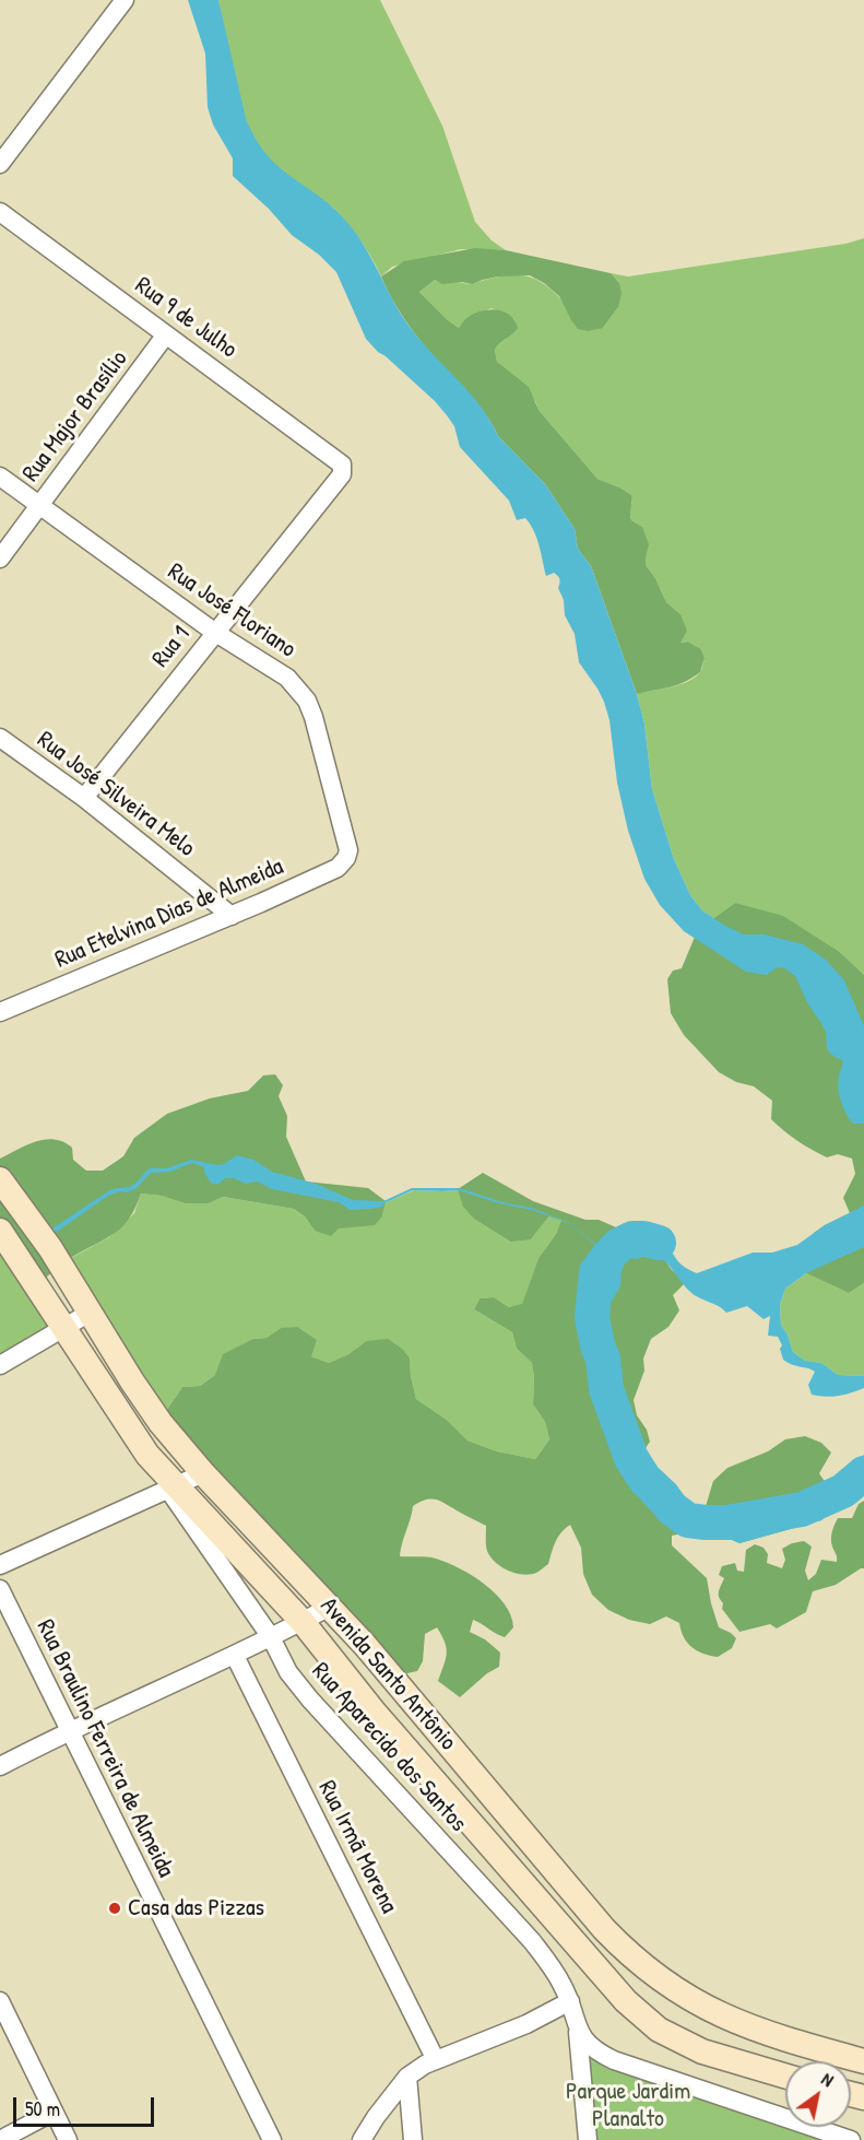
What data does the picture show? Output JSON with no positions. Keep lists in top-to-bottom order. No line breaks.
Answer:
{"streets":{"street":["Rua 9 de Julho","Rua Major Brasílio","Rua José Floriano","Rua 1","Rua José Silveira Melo","Rua Etelvina Dias de Almeida","Avenida Santo Antônio","Rua Aparecido dos Santos","Rua Braulino Ferreira de Almeida","Rua Irmã Morena"]},"crossings":[["Rua 9 de Julho","Rua Major Brasílio"],["Rua 9 de Julho","Rua 1"],["Rua Major Brasílio","Rua José Floriano"],["Rua José Floriano","Rua 1"],["Rua José Floriano","Rua Etelvina Dias de Almeida"],["Rua 1","Rua José Silveira Melo"],["Rua José Silveira Melo","Rua Etelvina Dias de Almeida"],["Avenida Santo Antônio","Rua Aparecido dos Santos"]],"parks":["Parque Jardim Planalto"],"places":["Casa das Pizzas"],"scale_bar":"50 m","north":"top right"}
